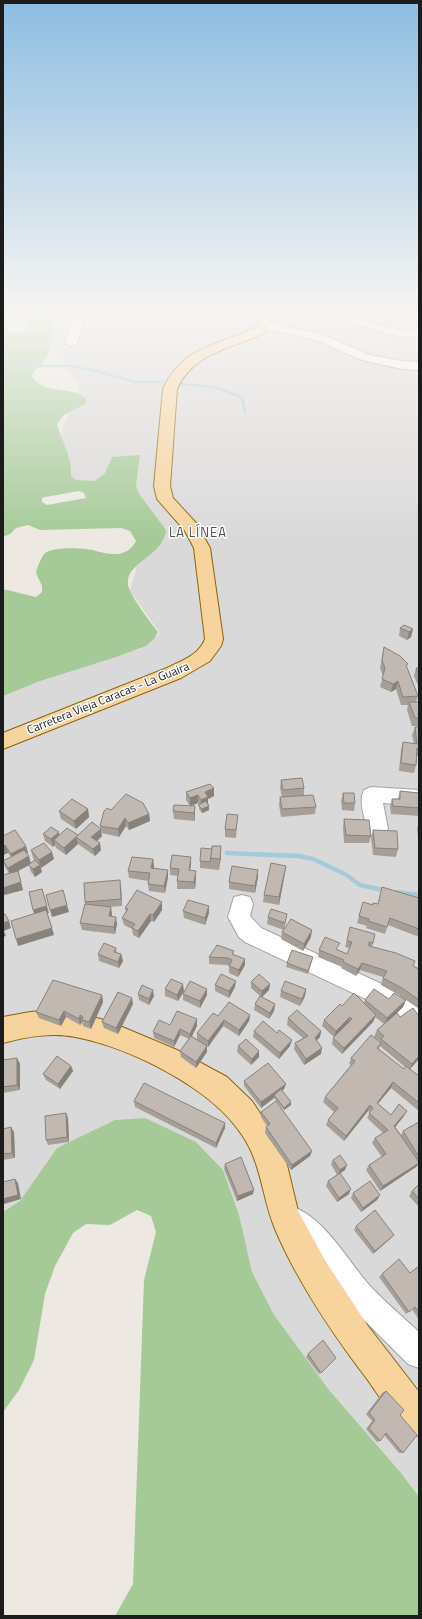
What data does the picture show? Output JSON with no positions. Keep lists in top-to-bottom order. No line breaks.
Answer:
{"streets":{"main road":["Carretera Vieja Caracas - La Guaira"]},"districts":["LA LÍNEA"]}
